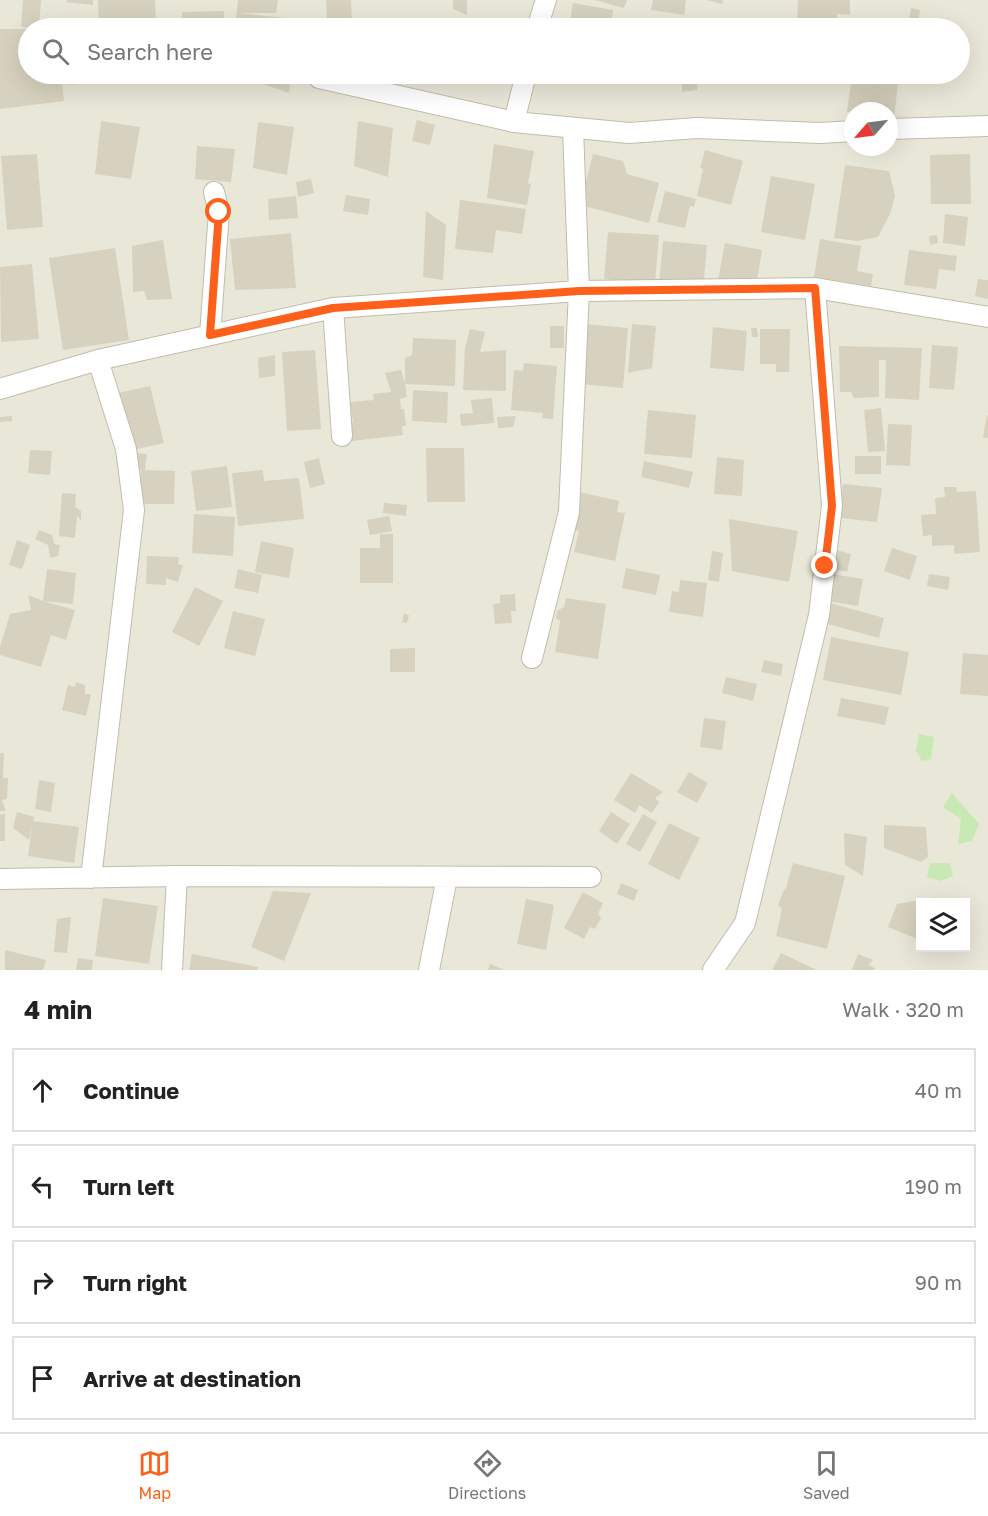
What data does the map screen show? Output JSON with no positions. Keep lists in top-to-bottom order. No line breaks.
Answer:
{"north":"bottom left","page":{"search":"Search here","heading":["4 min","Walk · 320 m"],"list":[["Continue","40 m"],["Turn left","190 m"],["Turn right","90 m"],"Arrive at destination"],"nav":["Map","Directions","Saved"]}}
